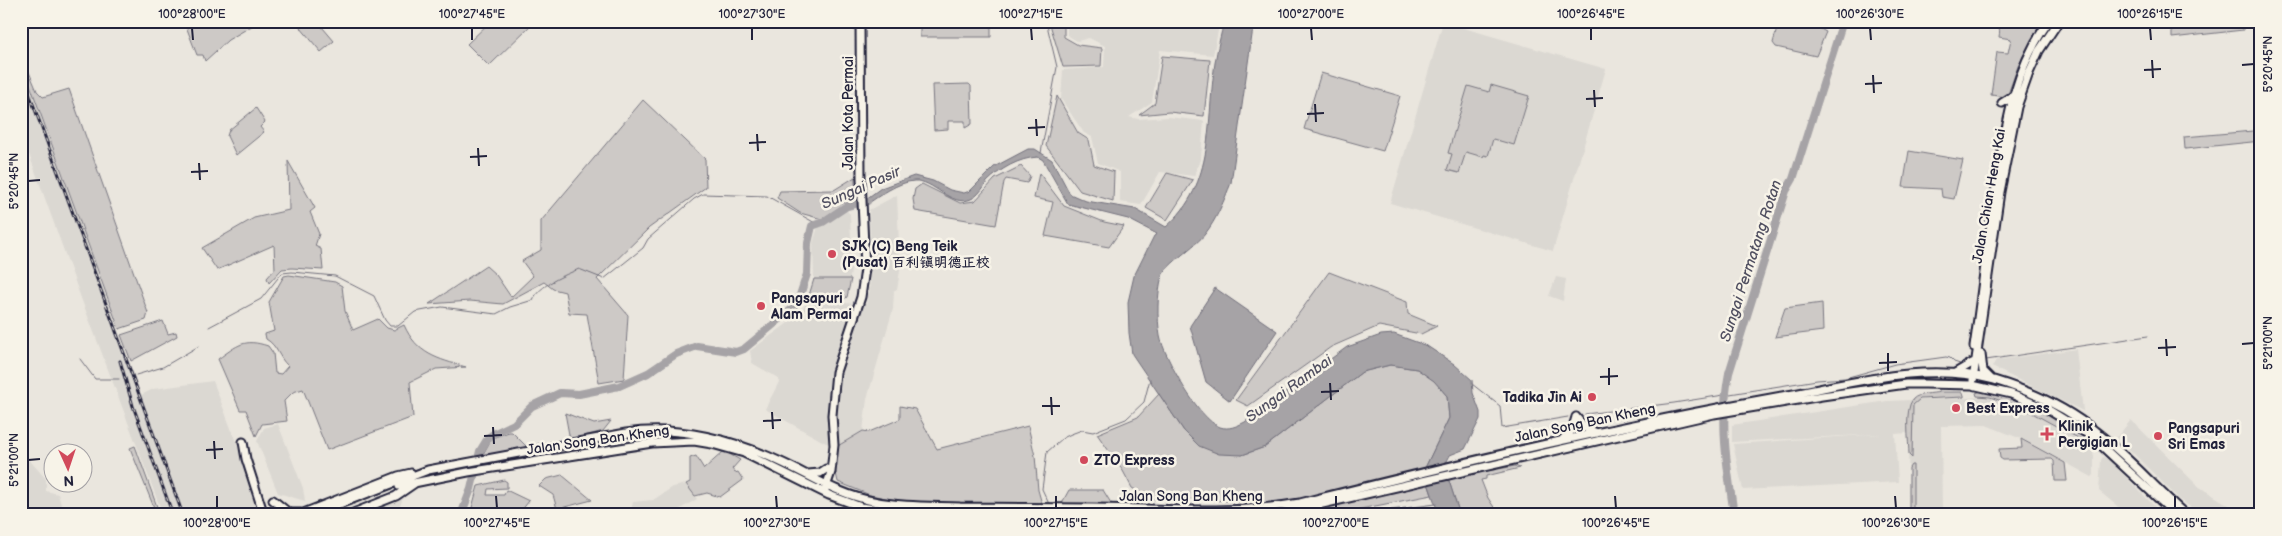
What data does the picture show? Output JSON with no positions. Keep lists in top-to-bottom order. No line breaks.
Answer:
{"streets":{"main road":["Jalan Kota Permai","Jalan Chian Heng Kai","Jalan Song Ban Kheng"]},"crossings":[["Jalan Kota Permai","Jalan Song Ban Kheng"],["Jalan Chian Heng Kai","Jalan Song Ban Kheng"]],"water":["Sungai Pasir","Sungai Permatang Rotan","Sungai Rambai"],"places":{"other":["SJK (C) Beng Teik (Pusat) 百利镇明德正校","Pangsapuri Alam Permai","Tadika Jin Ai","Best Express","Pangsapuri Sri Emas","ZTO Express"],"health":["Klinik Pergigian L"]},"north":"bottom","coordinates":["100°28'00\"E","100°27'45\"E","100°27'30\"E","100°27'15\"E","100°27'00\"E","100°26'45\"E","100°26'30\"E","100°26'15\"E","5°20'45\"N","5°21'00\"N"]}
